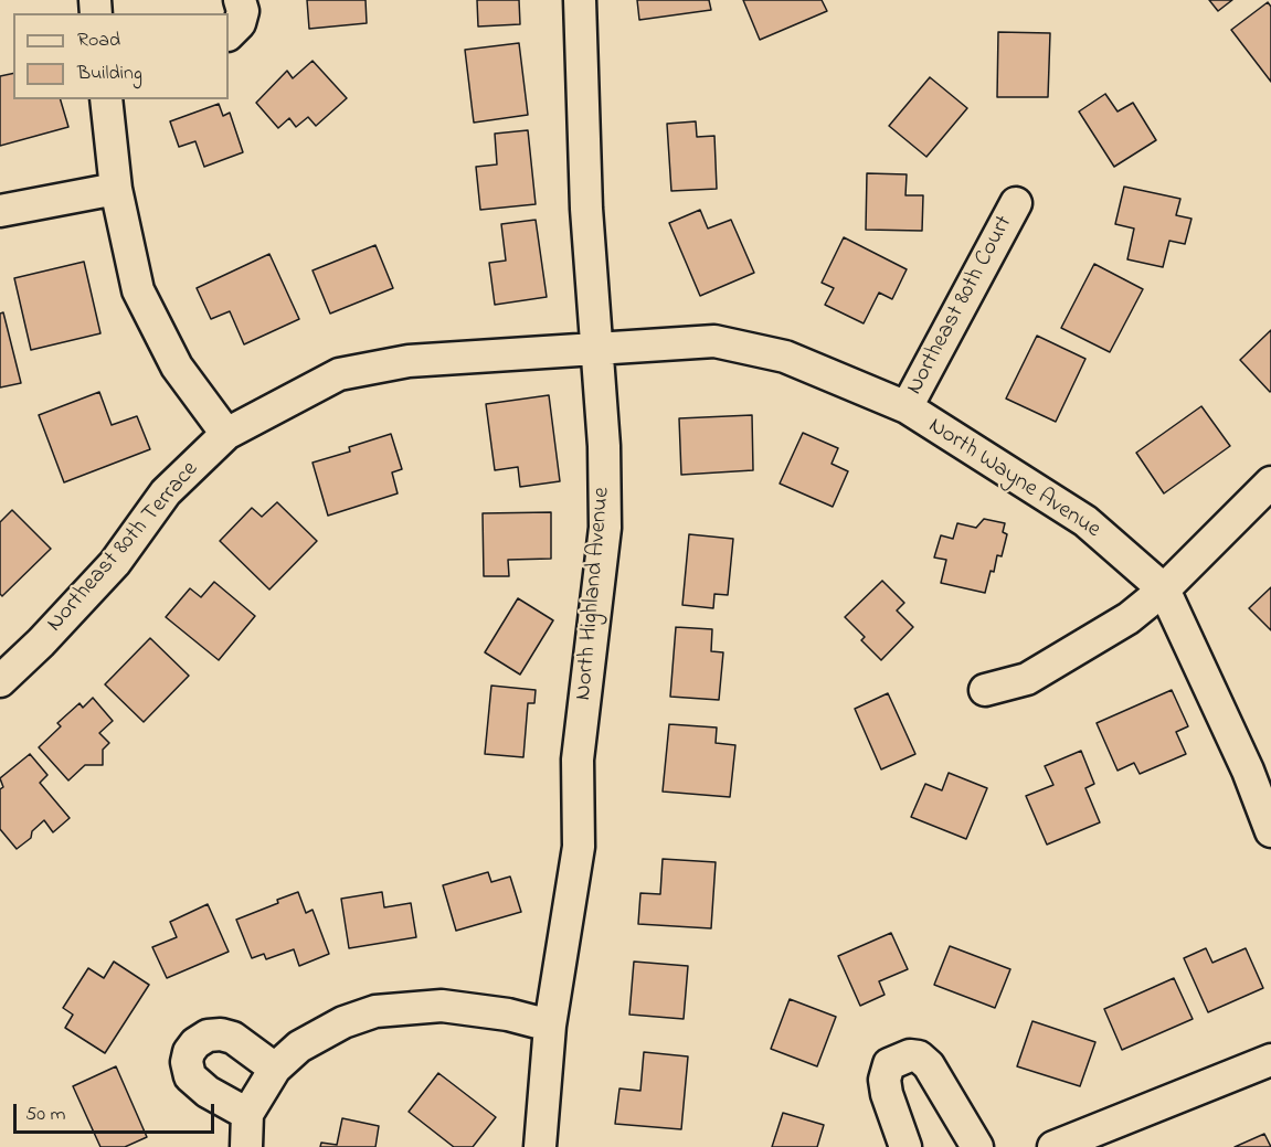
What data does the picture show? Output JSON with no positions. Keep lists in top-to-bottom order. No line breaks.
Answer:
{"streets":{"street":["Northeast 80th Court","North Wayne Avenue","Northeast 80th Terrace","North Highland Avenue"]},"crossings":[["Northeast 80th Court","North Wayne Avenue"],["North Wayne Avenue","Northeast 80th Terrace"],["North Wayne Avenue","North Highland Avenue"],["Northeast 80th Terrace","North Highland Avenue"]],"legend":["Road","Building"],"scale_bar":"50 m"}
